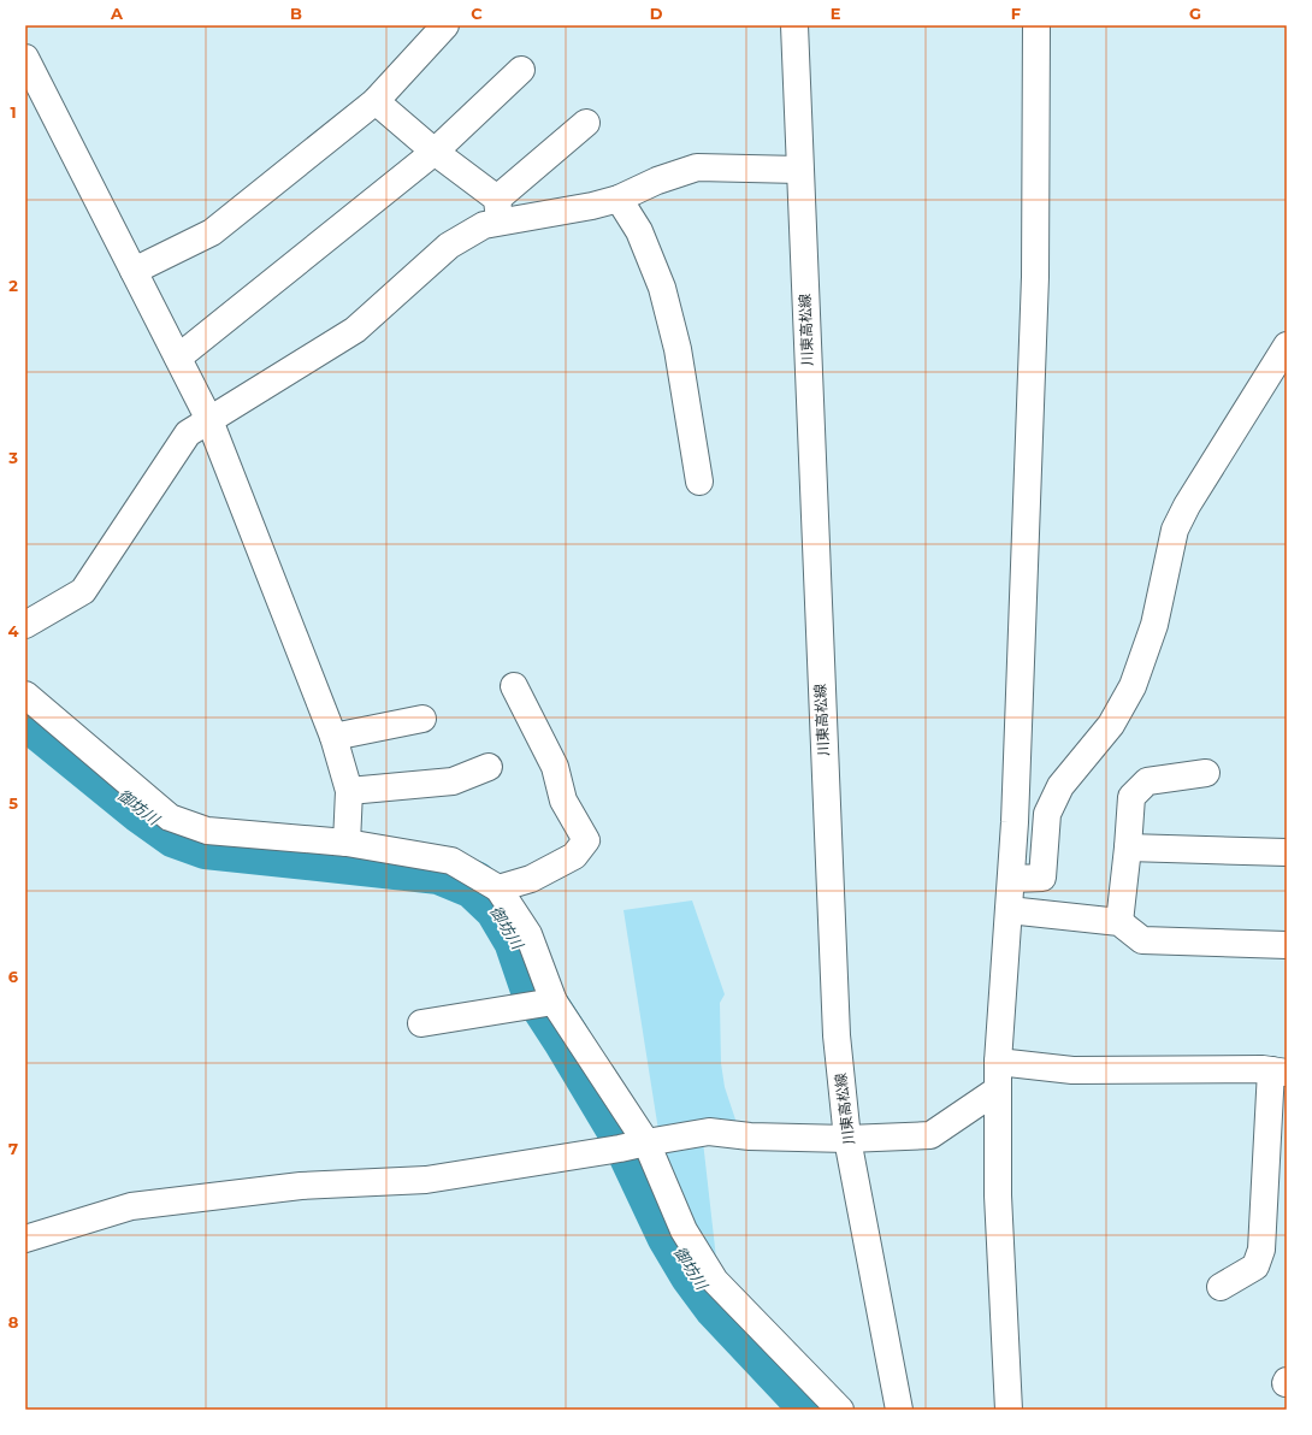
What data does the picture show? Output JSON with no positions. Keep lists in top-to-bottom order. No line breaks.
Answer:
{"streets":{"street":["川東高松線"]},"water":["御坊川"],"grid":{"columns":["A","B","C","D","E","F","G"],"rows":["1","2","3","4","5","6","7","8"]}}
